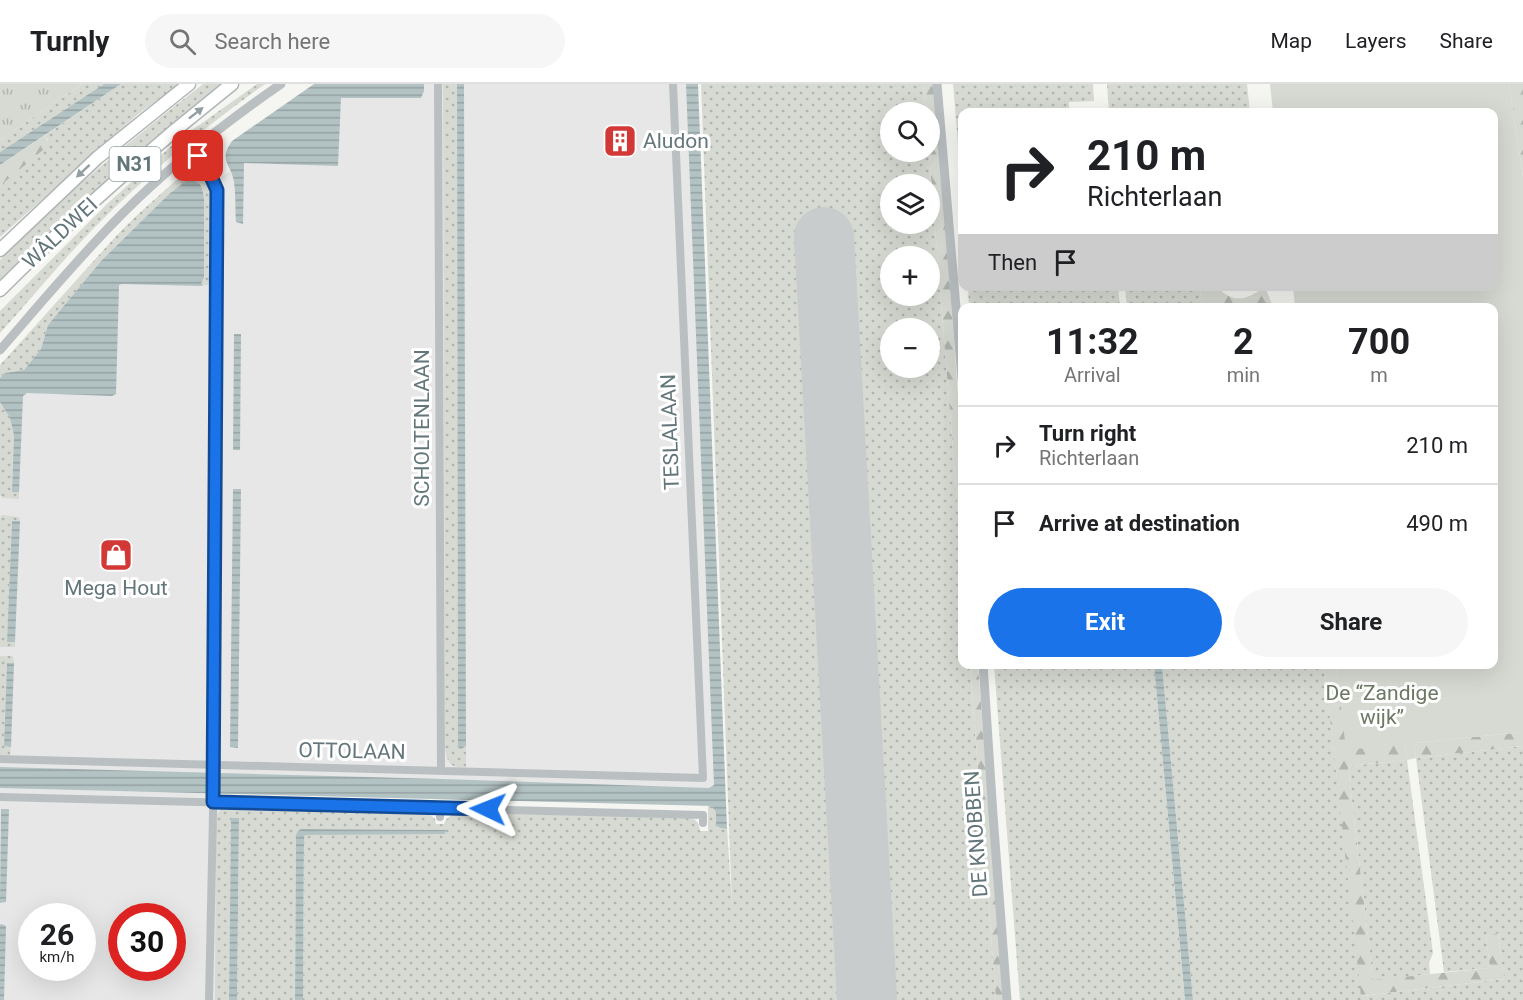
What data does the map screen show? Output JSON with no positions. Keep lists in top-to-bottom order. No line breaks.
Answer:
{"streets":{"highway":["N31","WÂLDWEI"],"street":["SCHOLTENLAAN","TESLALAAN","OTTOLAAN","DE KNOBBEN"]},"crossings":[["SCHOLTENLAAN","OTTOLAAN"],["TESLALAAN","OTTOLAAN"]],"parks":["De “Zandige wijk”"],"places":{"building":["Aludon"],"shop":["Mega Hout"]},"page":{"header":"Turnly","search":"Search here","nav":["Map","Layers","Share"],"map_buttons":["+","−"],"turn":["210 m","Richterlaan"],"then":"Then","eta":["11:32","Arrival","2","min","700","m"],"list":[{"name":"Turn right","note":"Richterlaan","value":"210 m"},{"name":"Arrive at destination","value":"490 m"}],"buttons":["Exit","Share"],"speed":"26 km/h","limit":"30"}}
